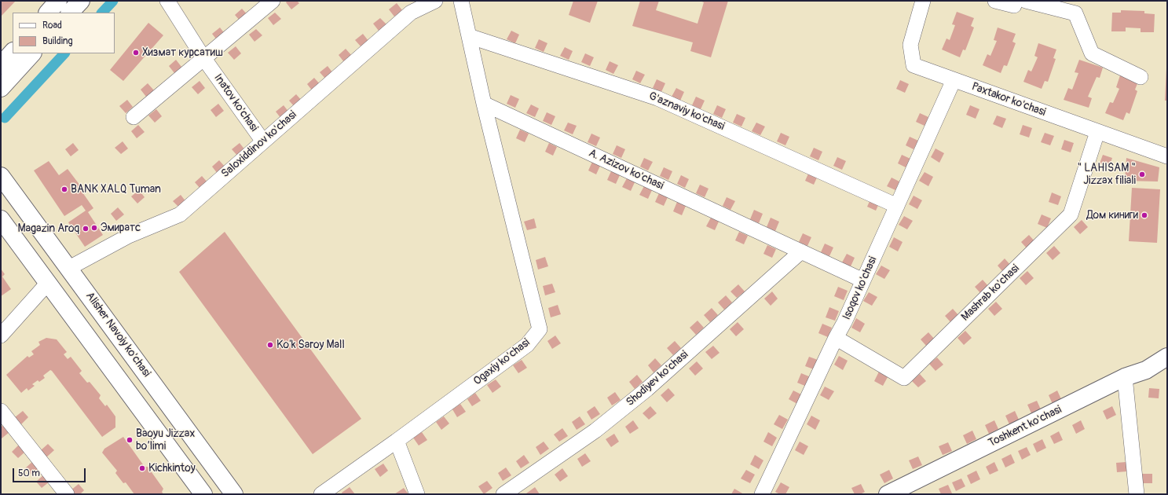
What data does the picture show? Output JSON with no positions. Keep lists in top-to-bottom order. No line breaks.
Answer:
{"streets":{"main road":["Alisher Navoiy ko'chasi","Toshkent ko'chasi"],"street":["Paxtakor ko'chasi","Inatov ko'chasi","G'aznaviy ko'chasi","Saloxiddinov ko'chasi","A. Azizov ko'chasi","Isoqov ko'chasi","Mashrab ko'chasi","Ogaxiy ko'chasi","Shodiyev ko'chasi"]},"crossings":[["Paxtakor ko'chasi","Isoqov ko'chasi"],["Paxtakor ko'chasi","Mashrab ko'chasi"],["Inatov ko'chasi","Saloxiddinov ko'chasi"],["G'aznaviy ko'chasi","Isoqov ko'chasi"],["Saloxiddinov ko'chasi","Alisher Navoiy ko'chasi"],["A. Azizov ko'chasi","Isoqov ko'chasi"],["A. Azizov ko'chasi","Ogaxiy ko'chasi"],["A. Azizov ko'chasi","Shodiyev ko'chasi"],["Isoqov ko'chasi","Mashrab ko'chasi"]],"places":["Хизмат курсатиш","\" LAHISAM \" Jizzax filiali","BANK XALQ Tuman","Дом киниги","Эмиратс","Magazin Aroq","Ko'k Saroy Mall","Baoyu Jizzax bo’limi","Kichkintoy"],"legend":["Road","Building"],"scale_bar":"50 m"}
